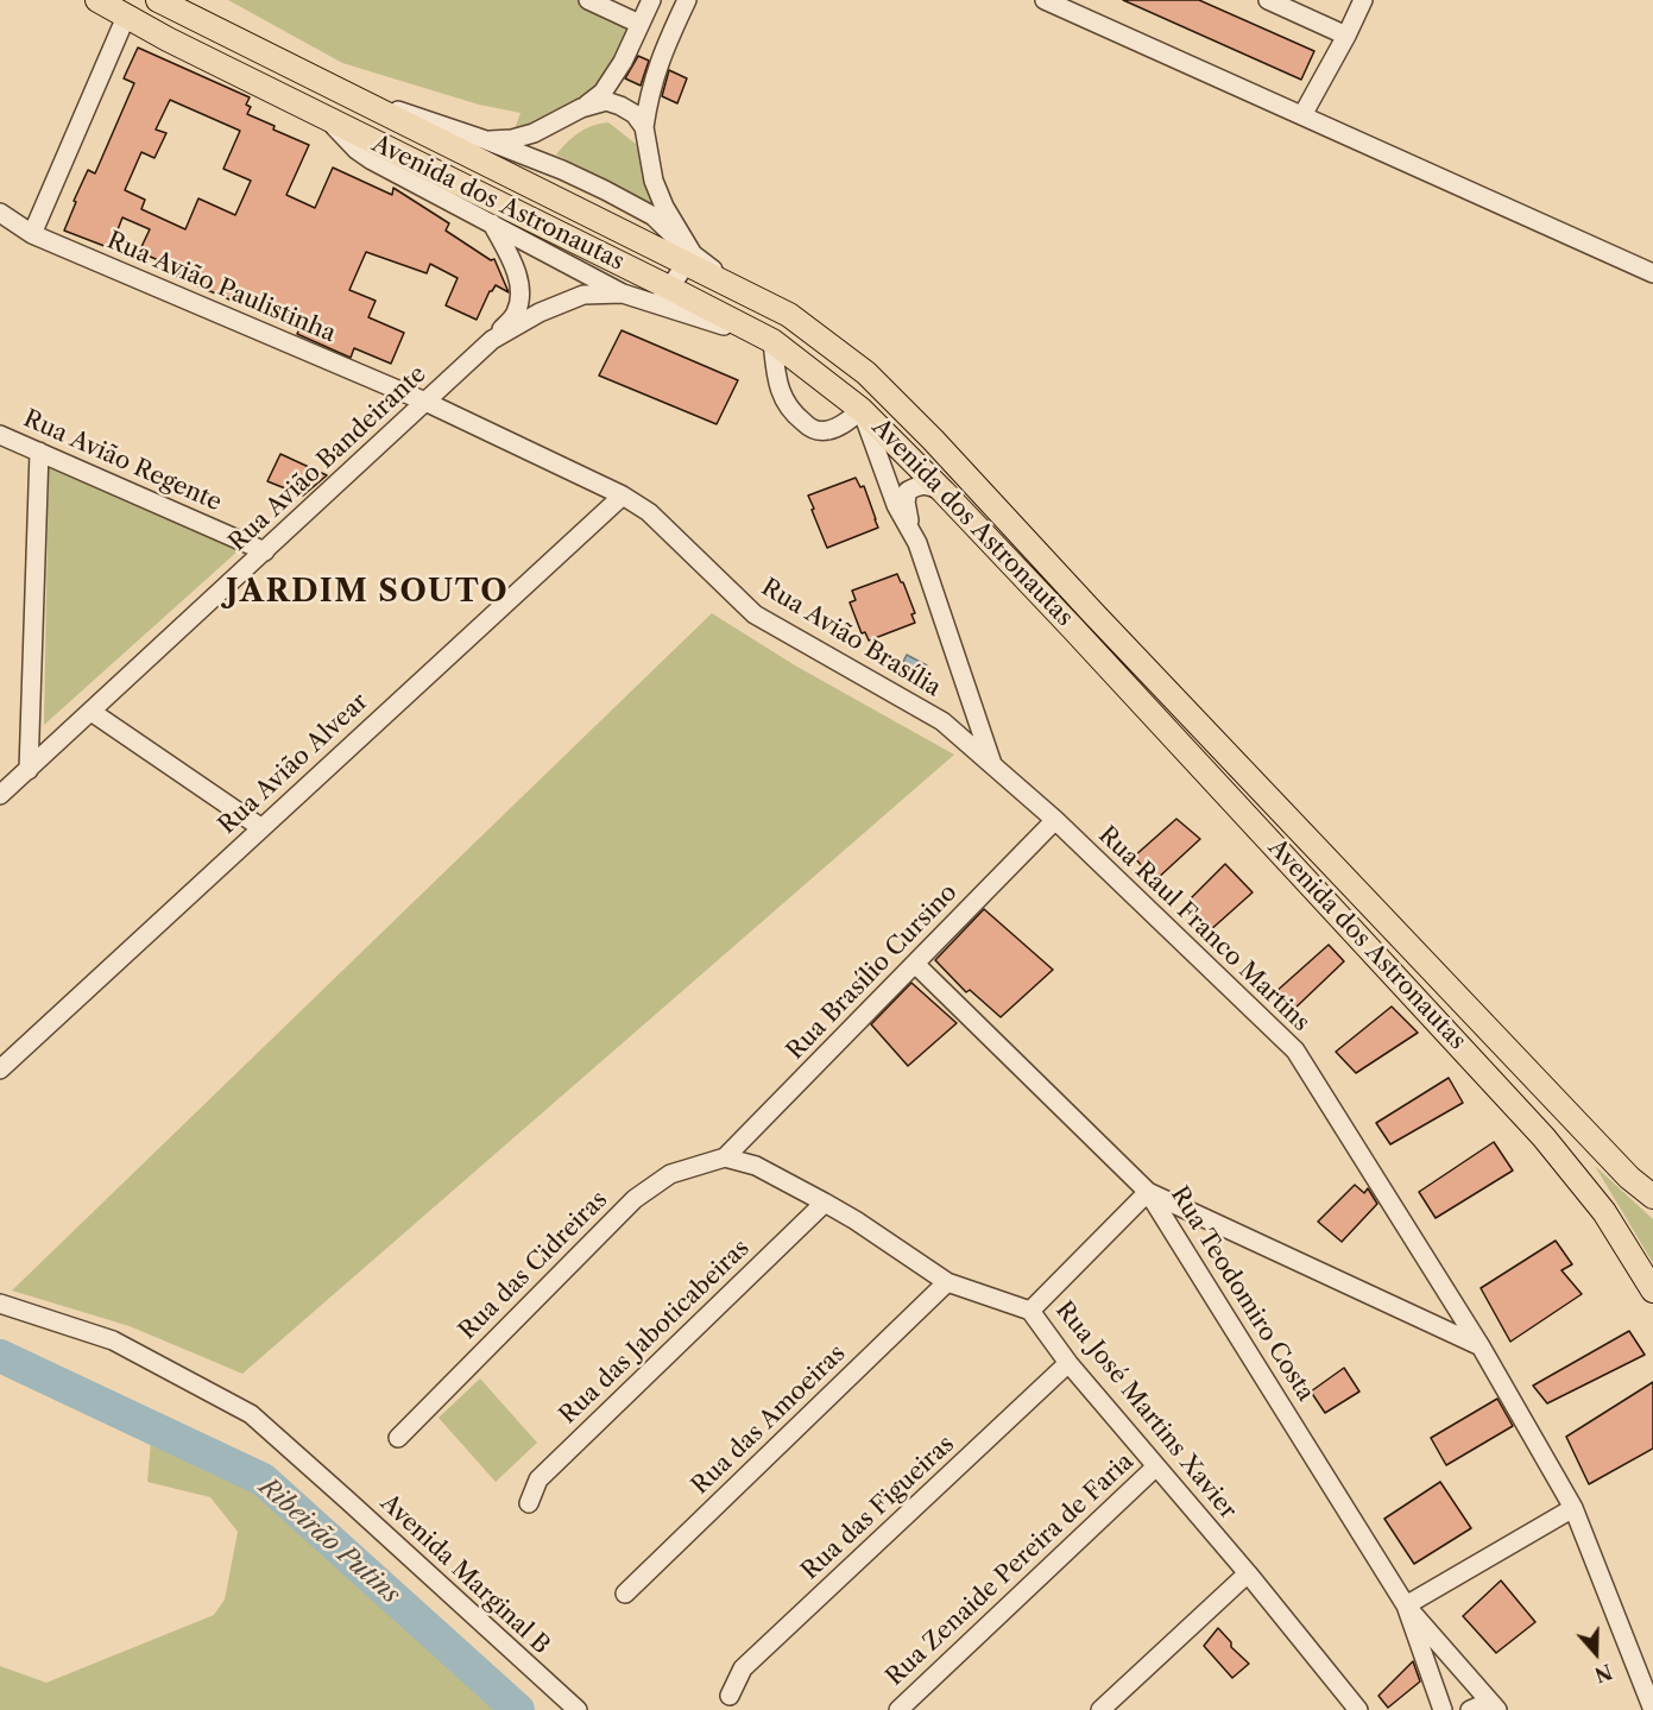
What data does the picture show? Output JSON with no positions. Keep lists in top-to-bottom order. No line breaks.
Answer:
{"streets":{"main road":["Avenida dos Astronautas"],"street":["Rua Avião Paulistinha","Rua Avião Bandeirante","Rua Avião Regente","Rua Avião Brasília","Rua Avião Alvear","Rua Raul Franco Martins","Rua Brasílio Cursino","Rua das Cidreiras","Rua Teodomiro Costa","Rua das Jaboticabeiras","Rua José Martins Xavier","Rua das Amoeiras","Rua das Figueiras","Rua Zenaide Pereira de Faria","Avenida Marginal B"]},"crossings":[["Rua Avião Paulistinha","Rua Avião Bandeirante"],["Rua Avião Paulistinha","Rua Avião Brasília"],["Rua Avião Bandeirante","Rua Avião Regente"],["Rua Avião Bandeirante","Rua Avião Brasília"],["Rua Avião Brasília","Rua Avião Alvear"],["Rua Avião Brasília","Rua Raul Franco Martins"],["Rua Raul Franco Martins","Rua Brasílio Cursino"],["Rua Brasílio Cursino","Rua das Cidreiras"],["Rua Brasílio Cursino","Rua Teodomiro Costa"],["Rua Brasílio Cursino","Rua José Martins Xavier"],["Rua das Cidreiras","Rua José Martins Xavier"],["Rua das Jaboticabeiras","Rua José Martins Xavier"],["Rua José Martins Xavier","Rua das Amoeiras"],["Rua José Martins Xavier","Rua das Figueiras"],["Rua José Martins Xavier","Rua Zenaide Pereira de Faria"]],"districts":["JARDIM SOUTO"],"water":["Ribeirão Putins"],"north":"bottom"}
